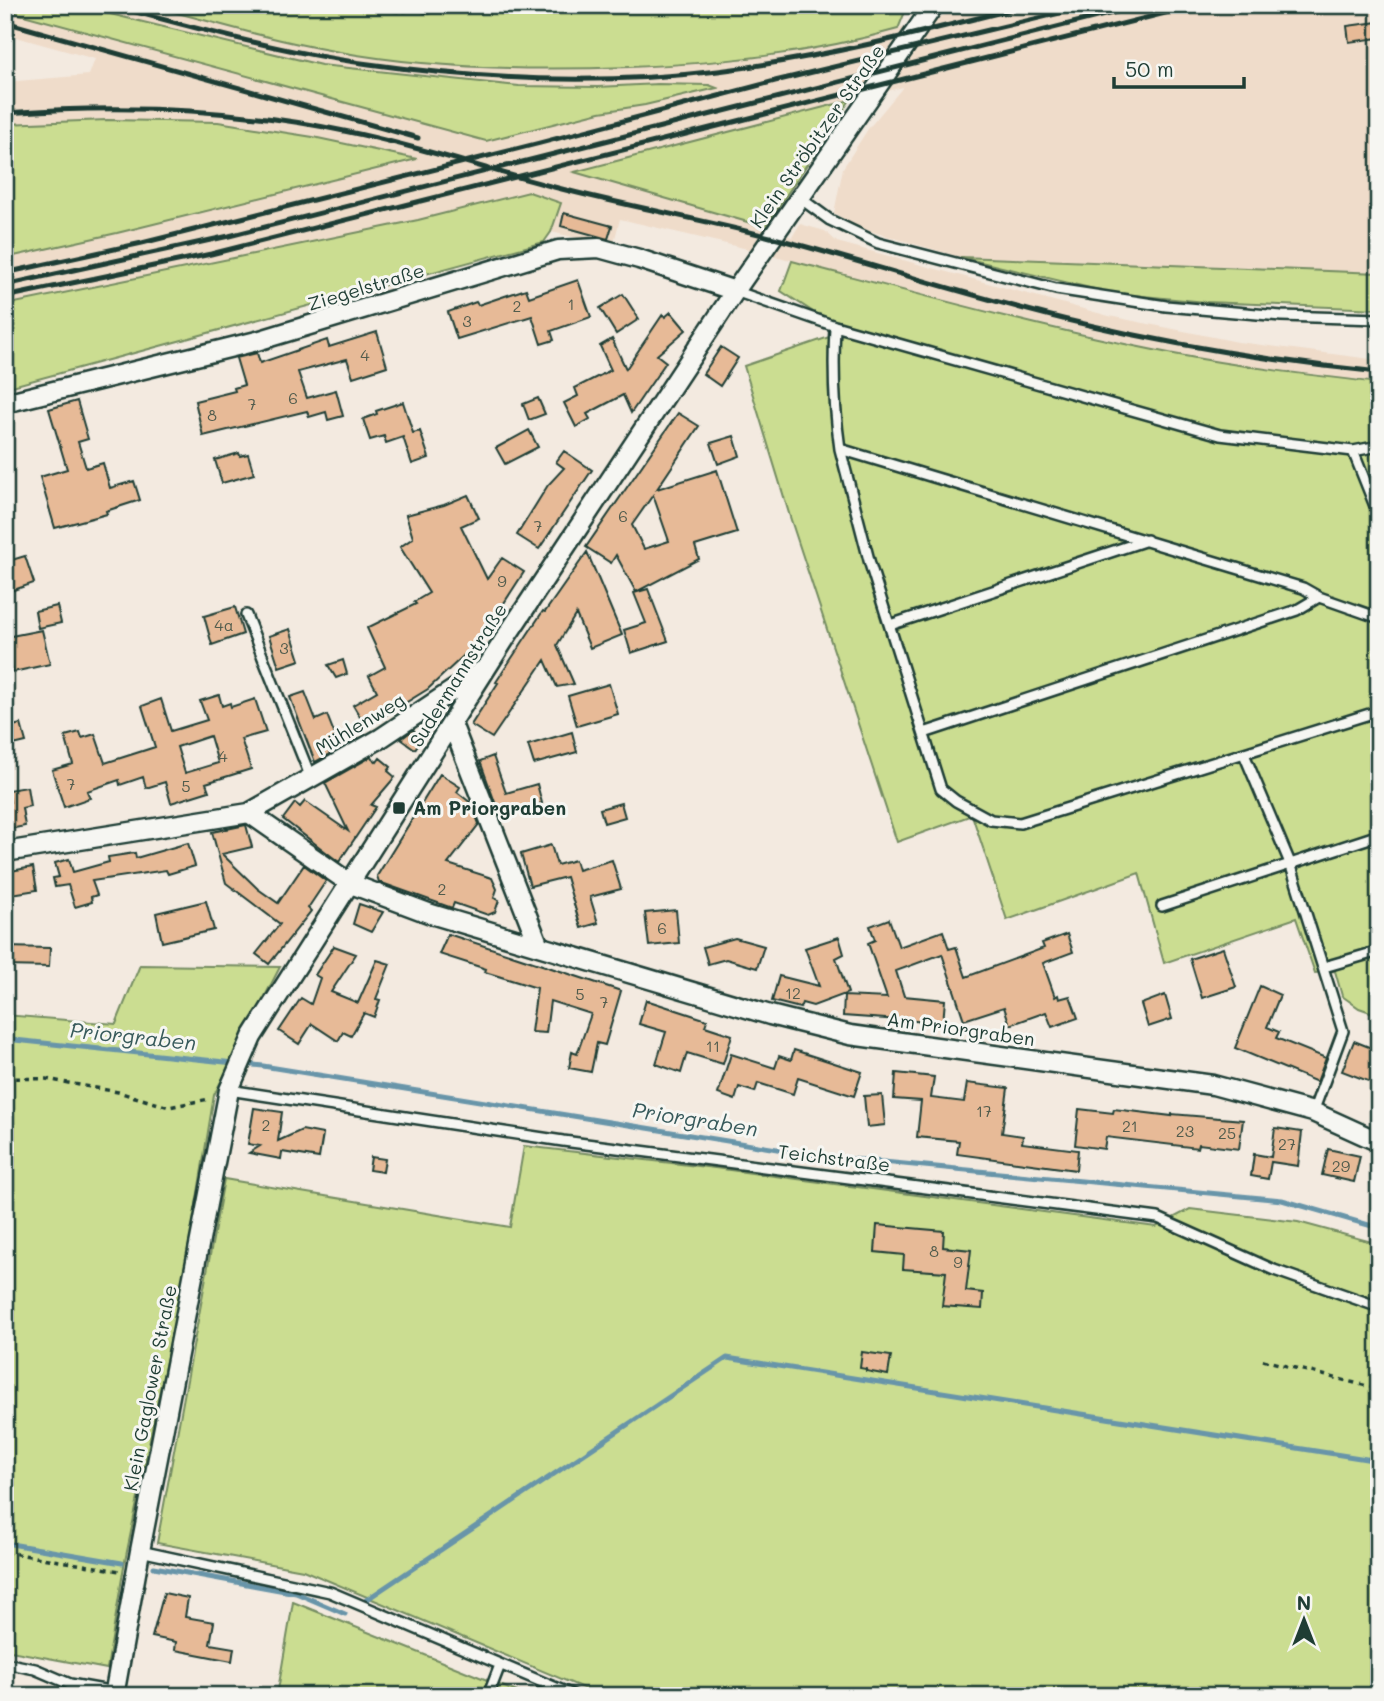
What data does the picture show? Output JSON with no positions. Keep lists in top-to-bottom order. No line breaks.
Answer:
{"streets":{"street":["Klein Ströbitzer Straße","Ziegelstraße","Sudermannstraße","Mühlenweg","Am Priorgraben","Klein Gaglower Straße"],"lane":["Teichstraße"]},"crossings":[["Klein Ströbitzer Straße","Ziegelstraße"],["Klein Ströbitzer Straße","Sudermannstraße"],["Ziegelstraße","Sudermannstraße"],["Sudermannstraße","Mühlenweg"],["Sudermannstraße","Am Priorgraben"],["Sudermannstraße","Teichstraße"],["Sudermannstraße","Klein Gaglower Straße"],["Teichstraße","Klein Gaglower Straße"]],"water":["Priorgraben"],"places":{"transit":["Am Priorgraben"]},"house_numbers":["1","2","3","4","6","7","8","6","7","9","4a","3","4","7","5","2","6","12","5","7","11","17","2","21","23","25","27","29","8","9"],"scale_bar":"50 m","north":"top"}
